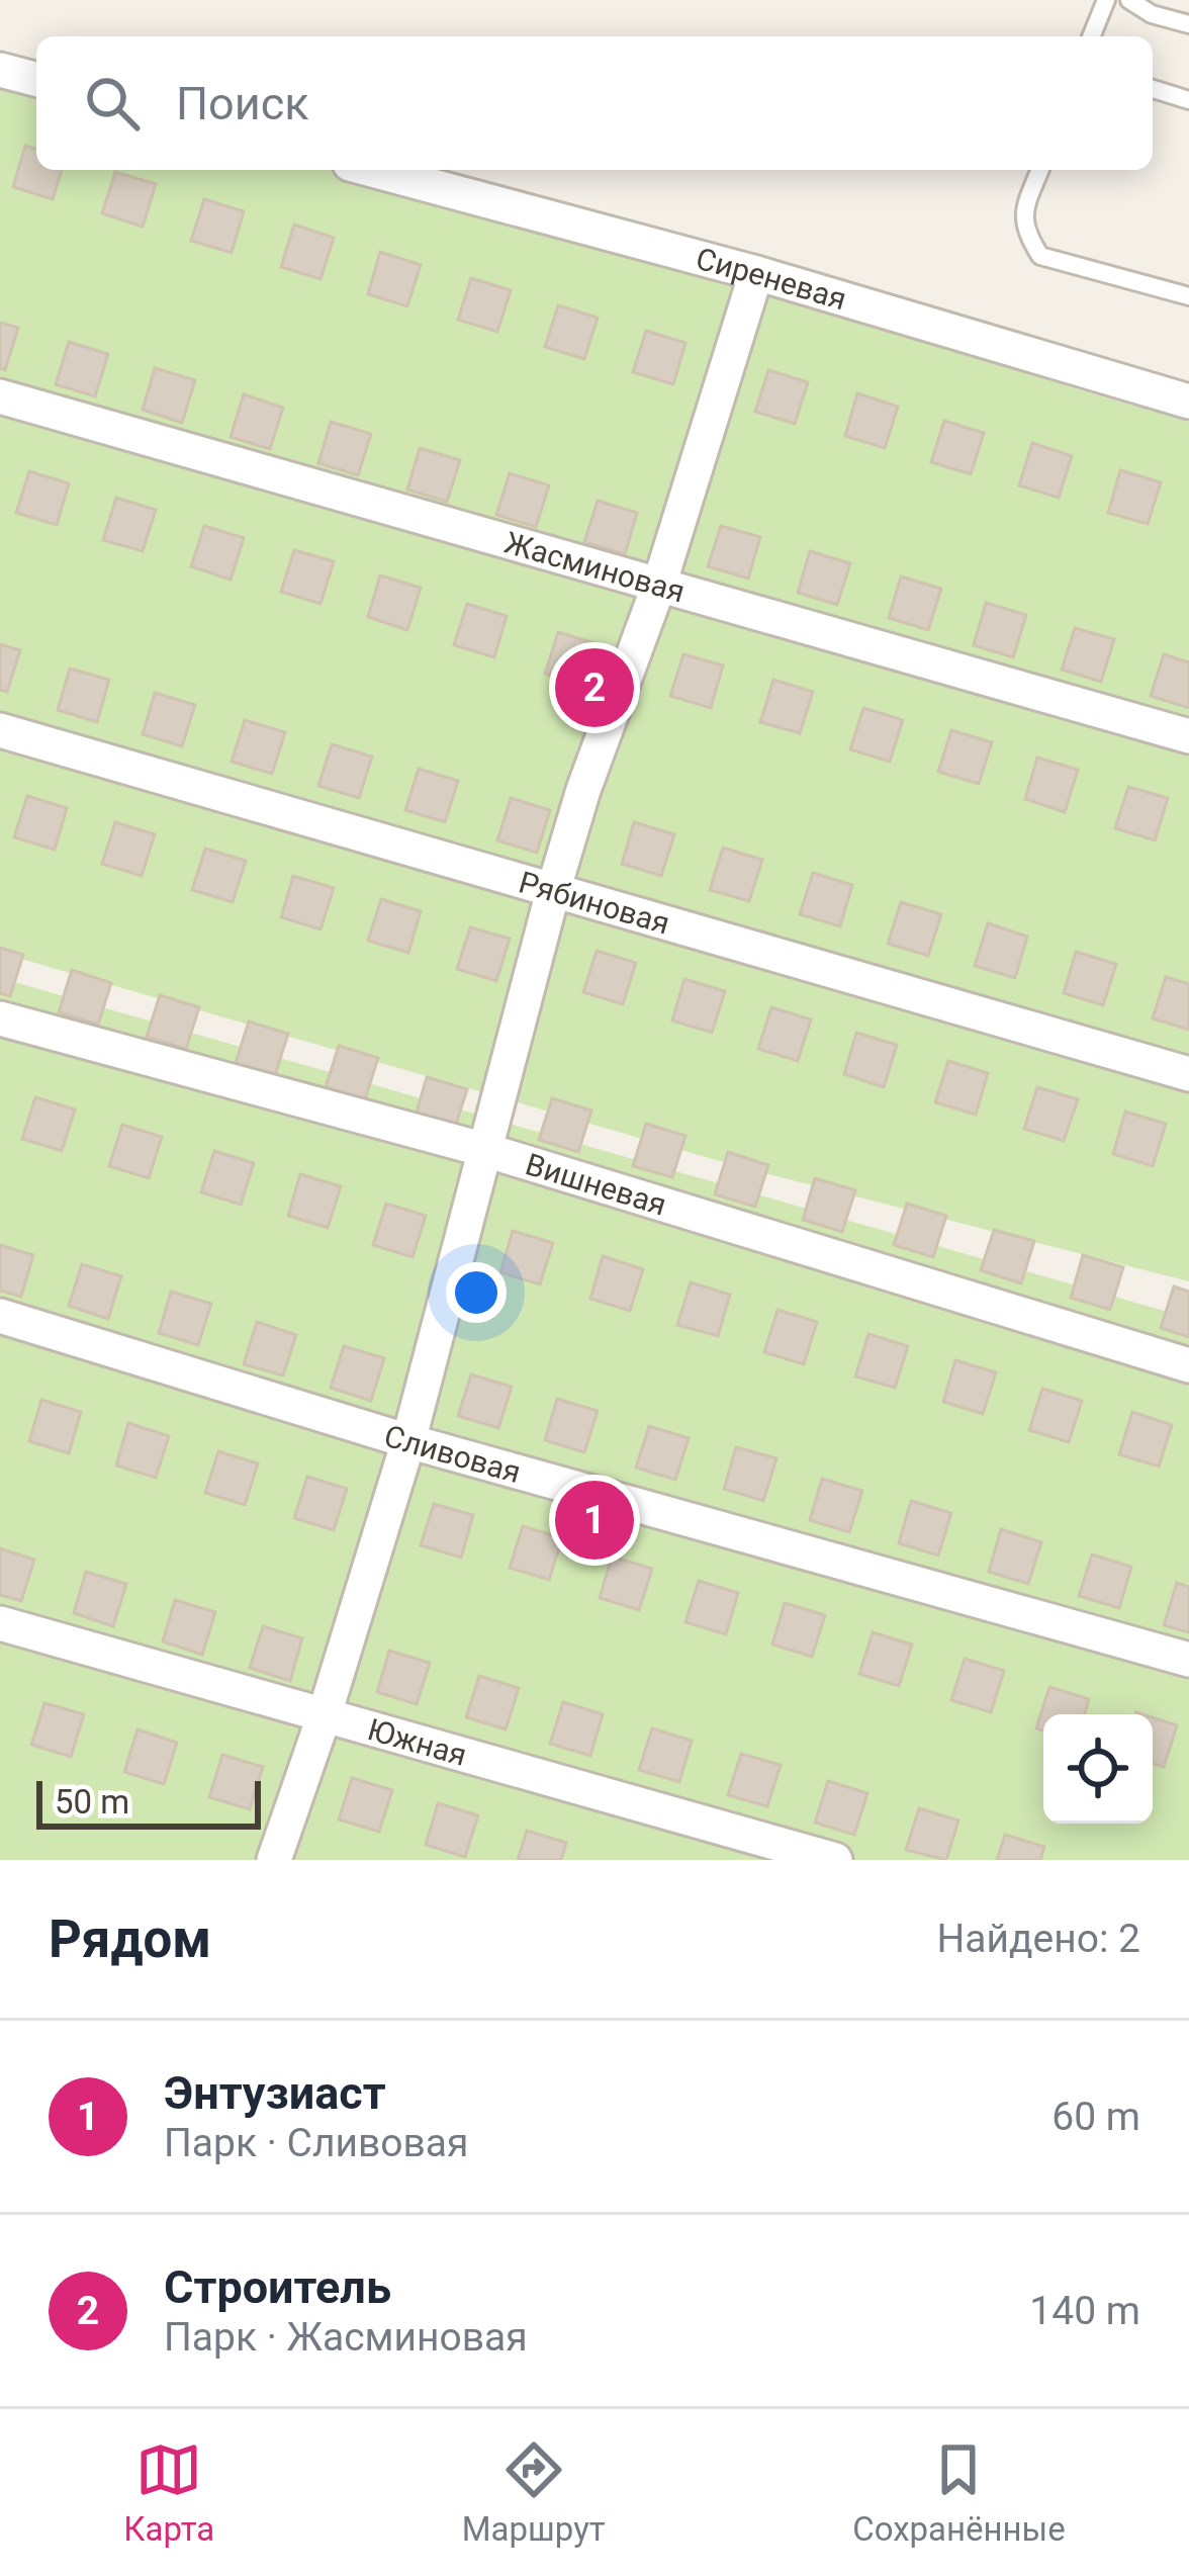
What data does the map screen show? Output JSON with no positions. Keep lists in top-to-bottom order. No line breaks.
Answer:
{"streets":{"street":["Сиреневая","Жасминовая","Рябиновая","Вишневая","Сливовая","Южная"]},"scale_bar":"50 m","page":{"search":"Поиск","pins":["2","1"],"scale":"50 m","heading":["Рядом","Найдено: 2"],"list":[{"mark":"1","name":"Энтузиаст","note":"Парк · Сливовая","value":"60 m"},{"mark":"2","name":"Строитель","note":"Парк · Жасминовая","value":"140 m"}],"nav":["Карта","Маршрут","Сохранённые"]}}
